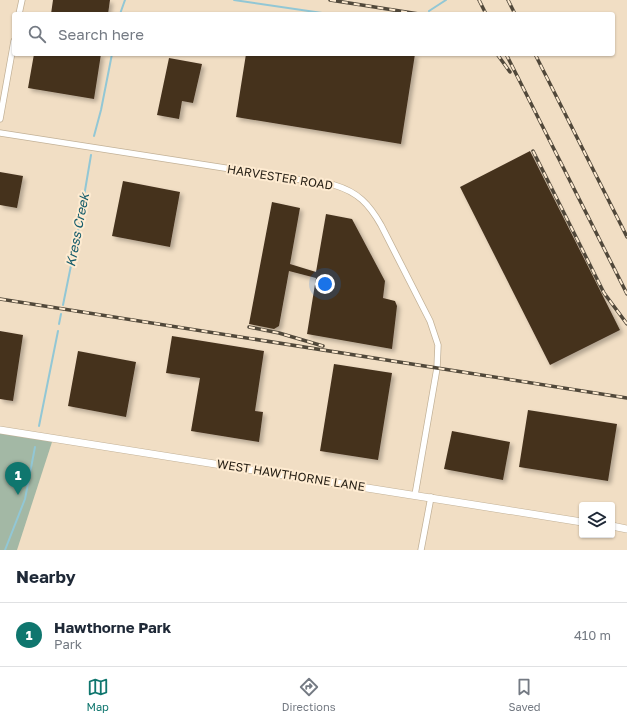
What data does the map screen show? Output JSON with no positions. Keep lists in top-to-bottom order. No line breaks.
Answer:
{"streets":{"street":["HARVESTER ROAD","WEST HAWTHORNE LANE"]},"crossings":[["HARVESTER ROAD","WEST HAWTHORNE LANE"]],"water":["Kress Creek"],"page":{"search":"Search here","pins":"1","heading":"Nearby","list":[{"mark":"1","name":"Hawthorne Park","note":"Park","value":"410 m"}],"nav":["Map","Directions","Saved"]}}
